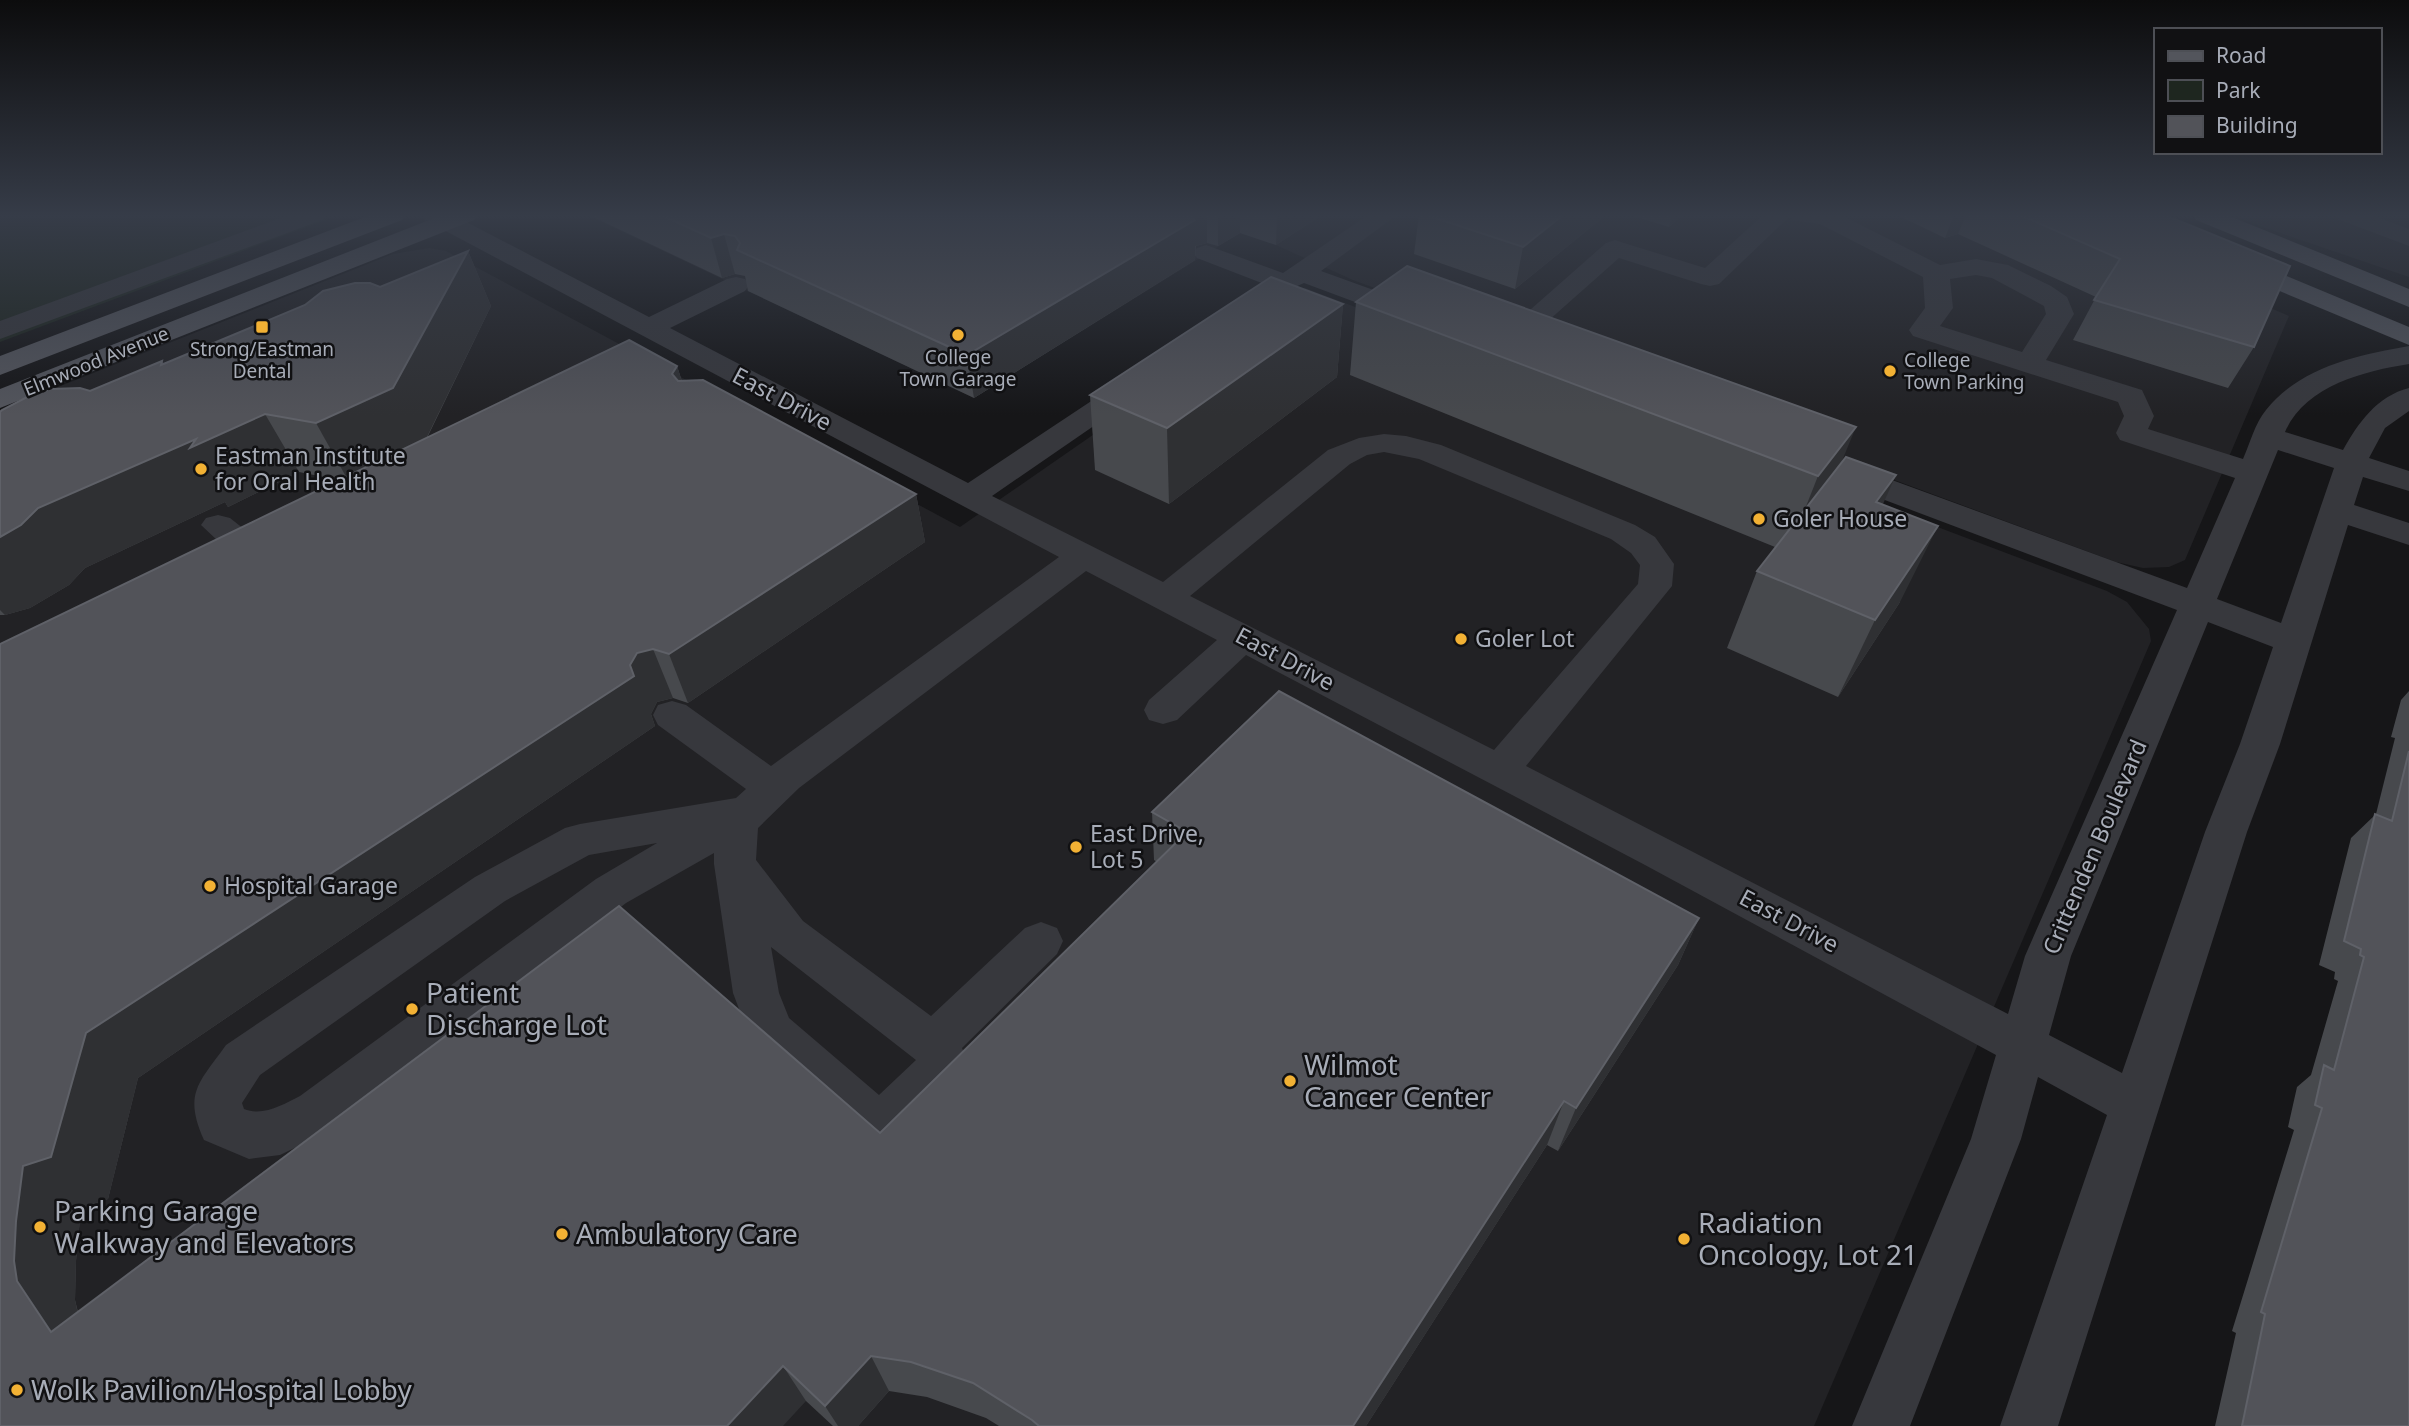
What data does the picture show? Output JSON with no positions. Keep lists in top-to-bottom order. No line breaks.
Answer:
{"streets":{"main road":["Elmwood Avenue"],"street":["East Drive","Crittenden Boulevard"]},"crossings":[["East Drive","Crittenden Boulevard"]],"places":{"transit":["Strong/Eastman Dental"],"other":["College Town Garage","College Town Parking","Eastman Institute for Oral Health","Goler House","Goler Lot","East Drive, Lot 5","Hospital Garage","Patient Discharge Lot","Wilmot Cancer Center","Parking Garage Walkway and Elevators","Ambulatory Care","Radiation Oncology, Lot 21","Wolk Pavilion/Hospital Lobby"]},"legend":["Road","Park","Building"]}
